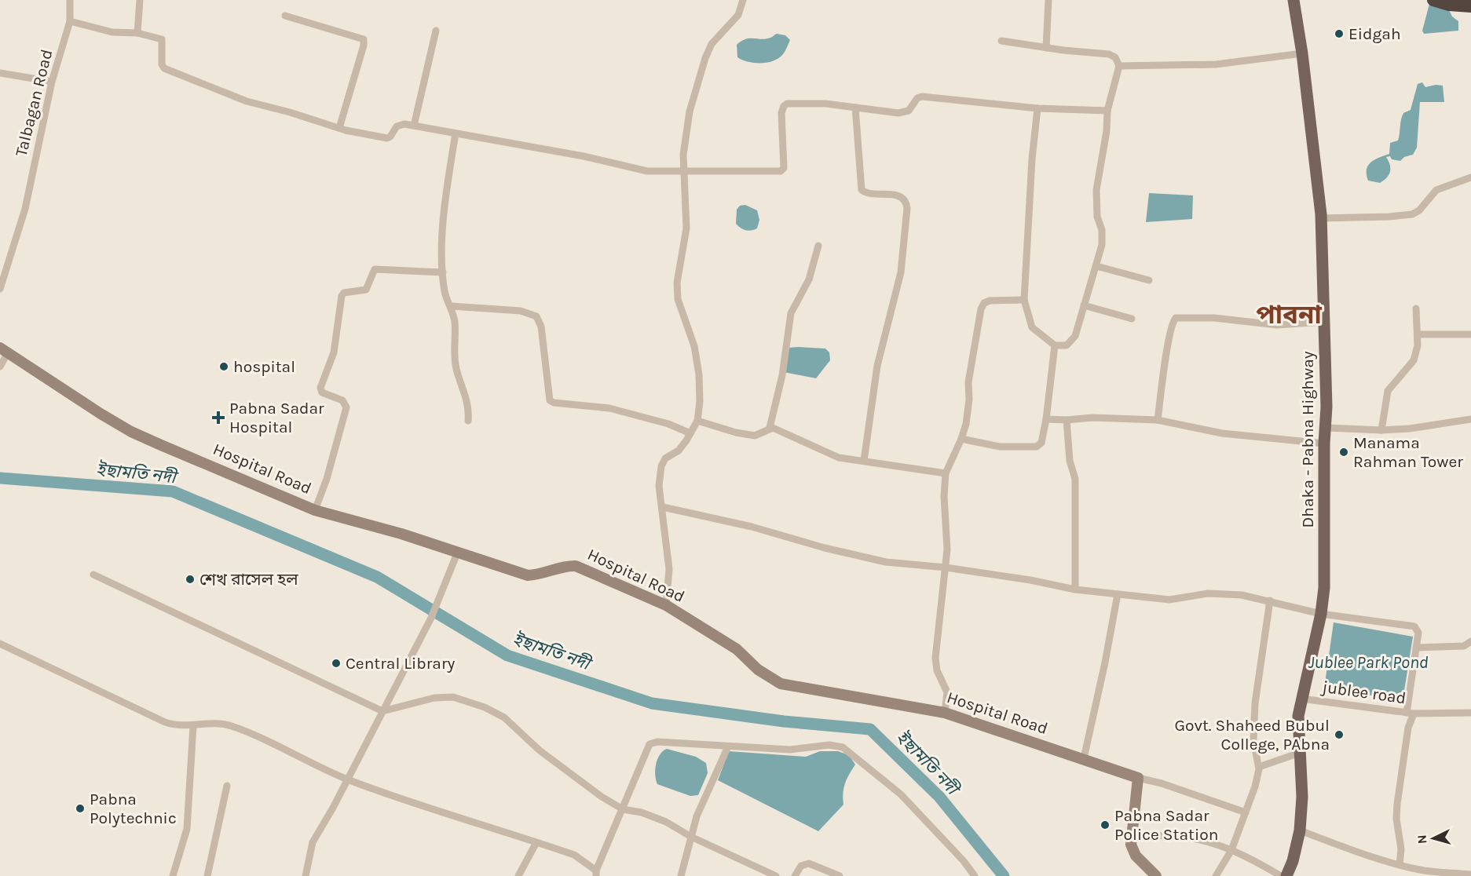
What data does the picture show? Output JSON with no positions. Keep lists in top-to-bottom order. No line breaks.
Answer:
{"streets":{"main road":["Dhaka - Pabna Highway","Hospital Road"],"street":["Talbagan Road","jublee road"]},"crossings":[["Dhaka - Pabna Highway","jublee road"]],"districts":["পাবনা"],"water":["ইছামতি নদী","Jublee Park Pond"],"places":{"other":["Eidgah","hospital","Manama Rahman Tower","শেখ রাসেল হল","Central Library","Govt. Shaheed Bubul College, PAbna","Pabna Polytechnic","Pabna Sadar Police Station"],"health":["Pabna Sadar Hospital"]},"north":"left"}
